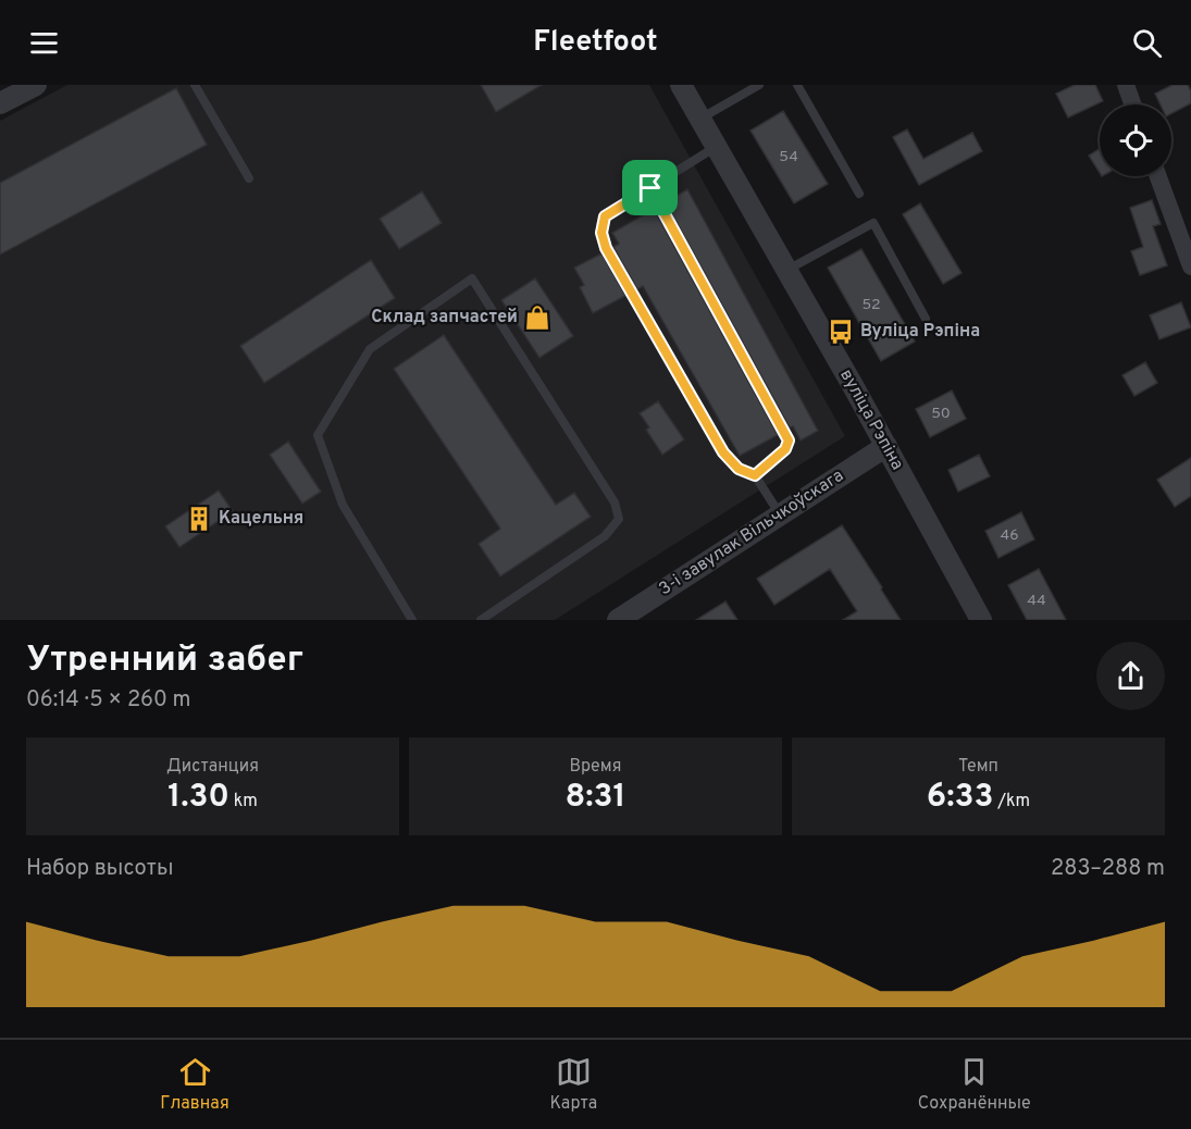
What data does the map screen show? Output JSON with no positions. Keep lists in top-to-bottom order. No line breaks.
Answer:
{"streets":{"street":["вуліца Рэпіна","3-і завулак Вільчкоўскага"]},"crossings":[["вуліца Рэпіна","3-і завулак Вільчкоўскага"]],"places":{"shop":["Склад запчастей"],"bus stop":["Вуліца Рэпіна"],"building":["Кацельня"]},"house_numbers":["54","52","50","46","44"],"page":{"header":"Fleetfoot","heading":["Утренний забег","06:14 · 5 × 260 m"],"stats":[["Дистанция","1.30 km"],["Время","8:31"],["Темп","6:33 /km"]],"chart":["Набор высоты","283–288 m"],"tabs":["Главная","Карта","Сохранённые"]}}
